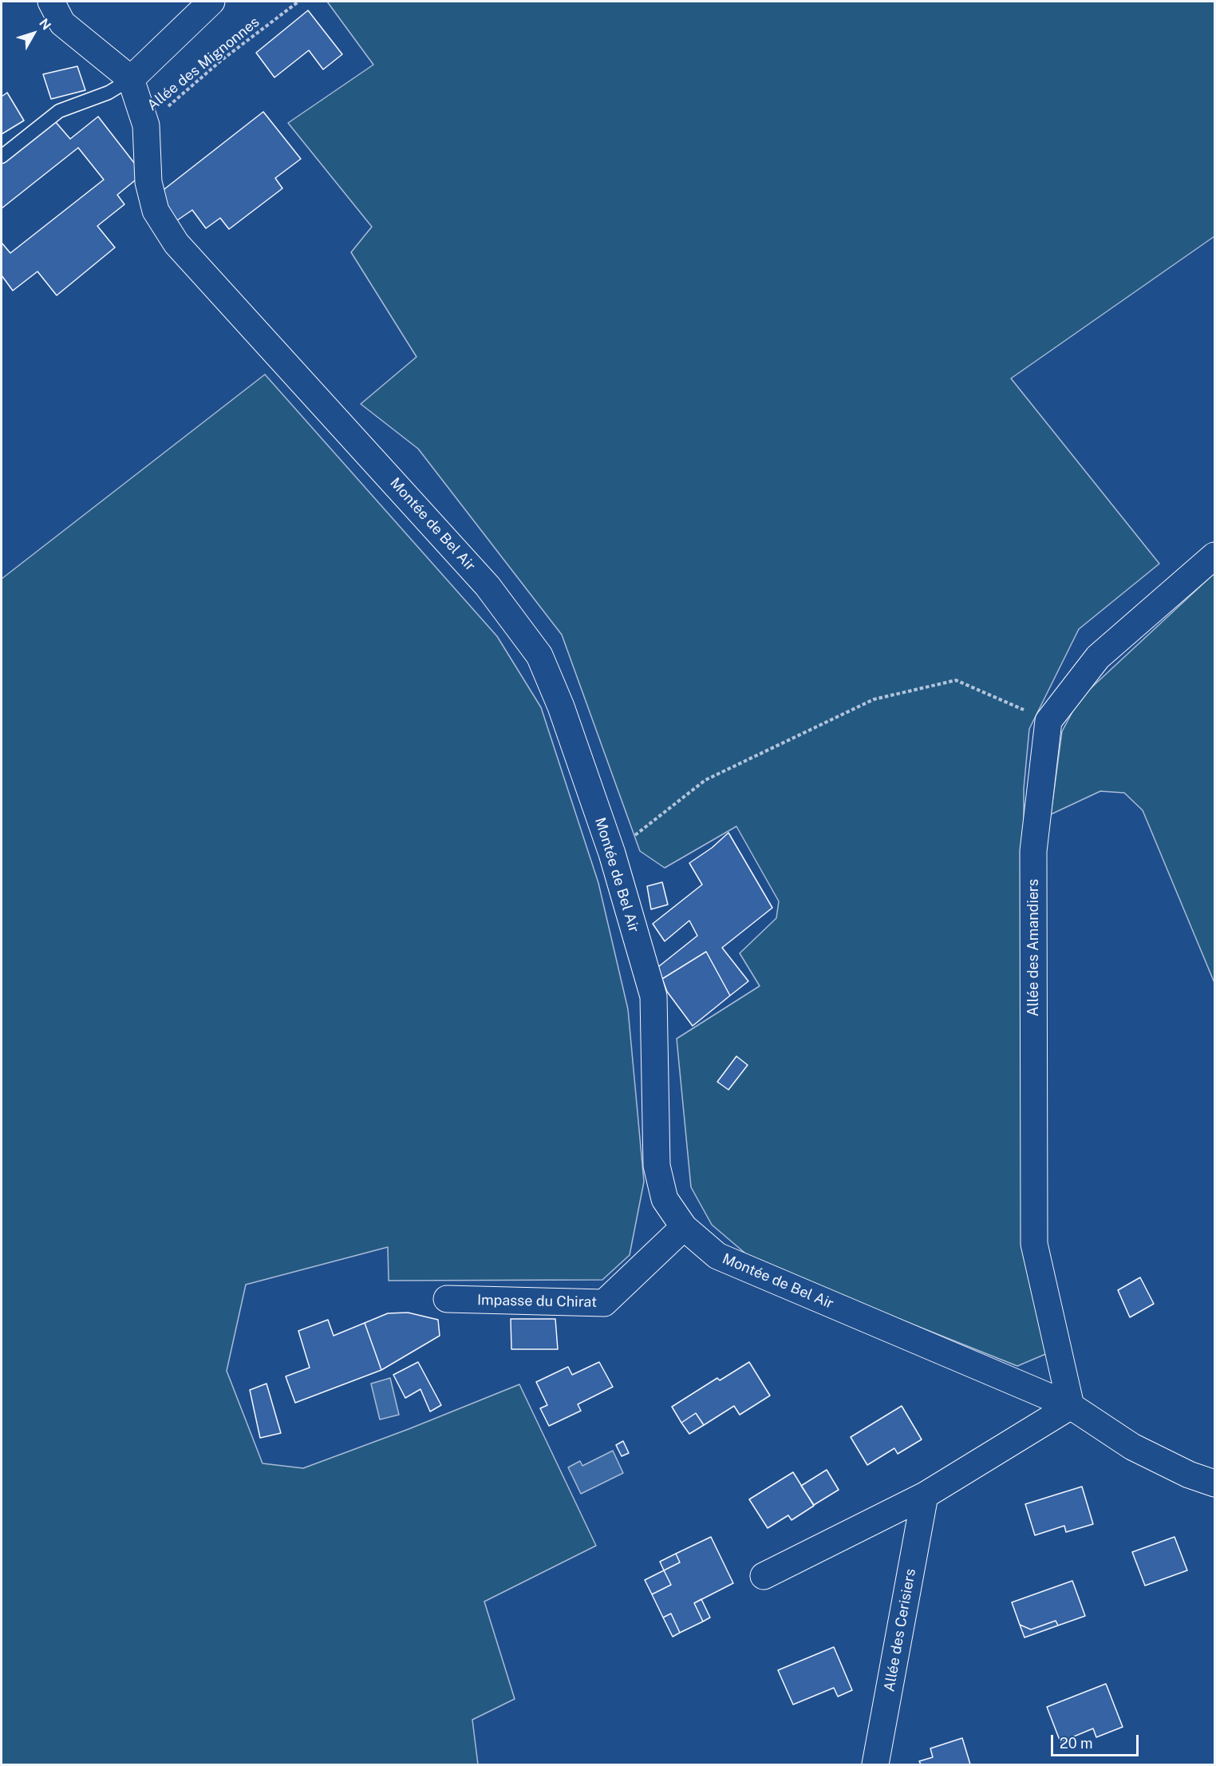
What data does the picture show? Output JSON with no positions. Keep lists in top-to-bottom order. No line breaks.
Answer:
{"streets":{"street":["Montée de Bel Air","Allée des Amandiers","Impasse du Chirat","Allée des Cerisiers"],"path":["Allée des Mignonnes"]},"crossings":[["Allée des Mignonnes","Montée de Bel Air"],["Montée de Bel Air","Allée des Amandiers"],["Montée de Bel Air","Impasse du Chirat"]],"scale_bar":"20 m","north":"top right"}
